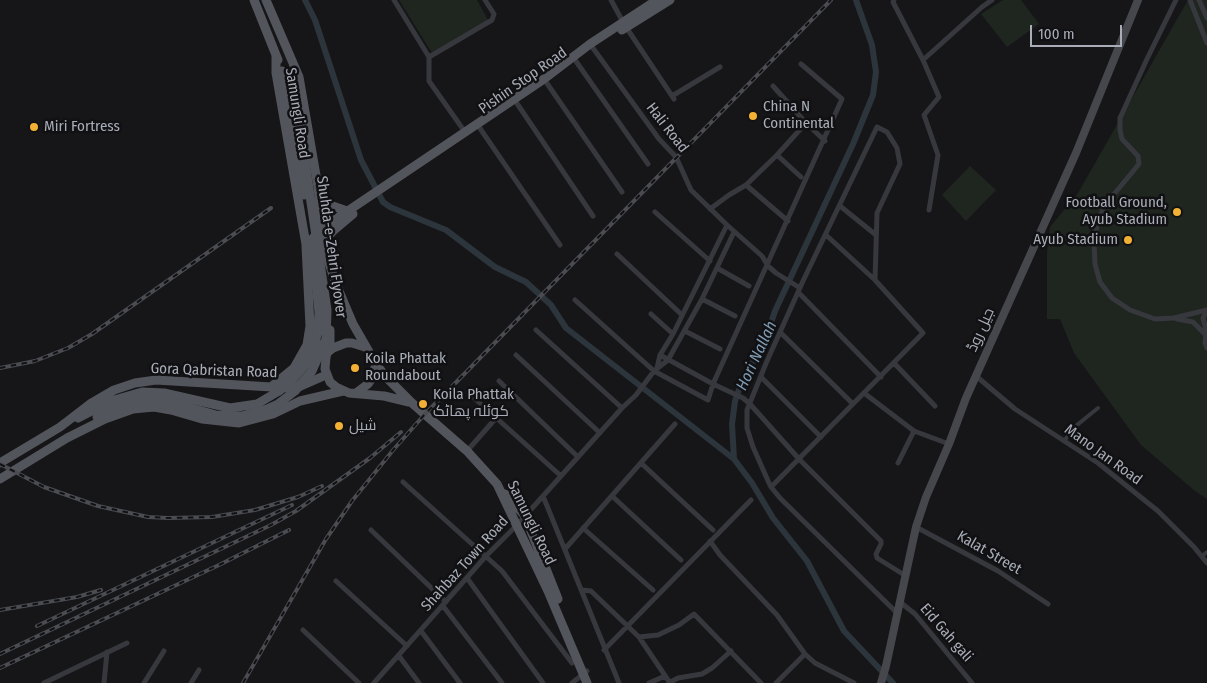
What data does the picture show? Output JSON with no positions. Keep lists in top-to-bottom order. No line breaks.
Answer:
{"streets":{"main road":["Pishin Stop Road","Samungli Road","Shuhda-e-Zehri Flyover","جیل روڈ","Gora Qabristan Road"],"street":["Hali Road","Mano Jan Road","Kalat Street","Shahbaz Town Road","Eid Gah gali"]},"crossings":[["Pishin Stop Road","Hali Road"],["Samungli Road","Shuhda-e-Zehri Flyover"],["Samungli Road","Gora Qabristan Road"],["Samungli Road","Shahbaz Town Road"],["Shuhda-e-Zehri Flyover","Gora Qabristan Road"],["جیل روڈ","Mano Jan Road"],["جیل روڈ","Kalat Street"],["جیل روڈ","Eid Gah gali"]],"water":["Hori Nallah"],"places":["China N Continental","Miri Fortress","Football Ground, Ayub Stadium","Ayub Stadium","Koila Phattak Roundabout","Koila Phattak کوئلہ پھاٹک","شیل"],"scale_bar":"100 m"}
